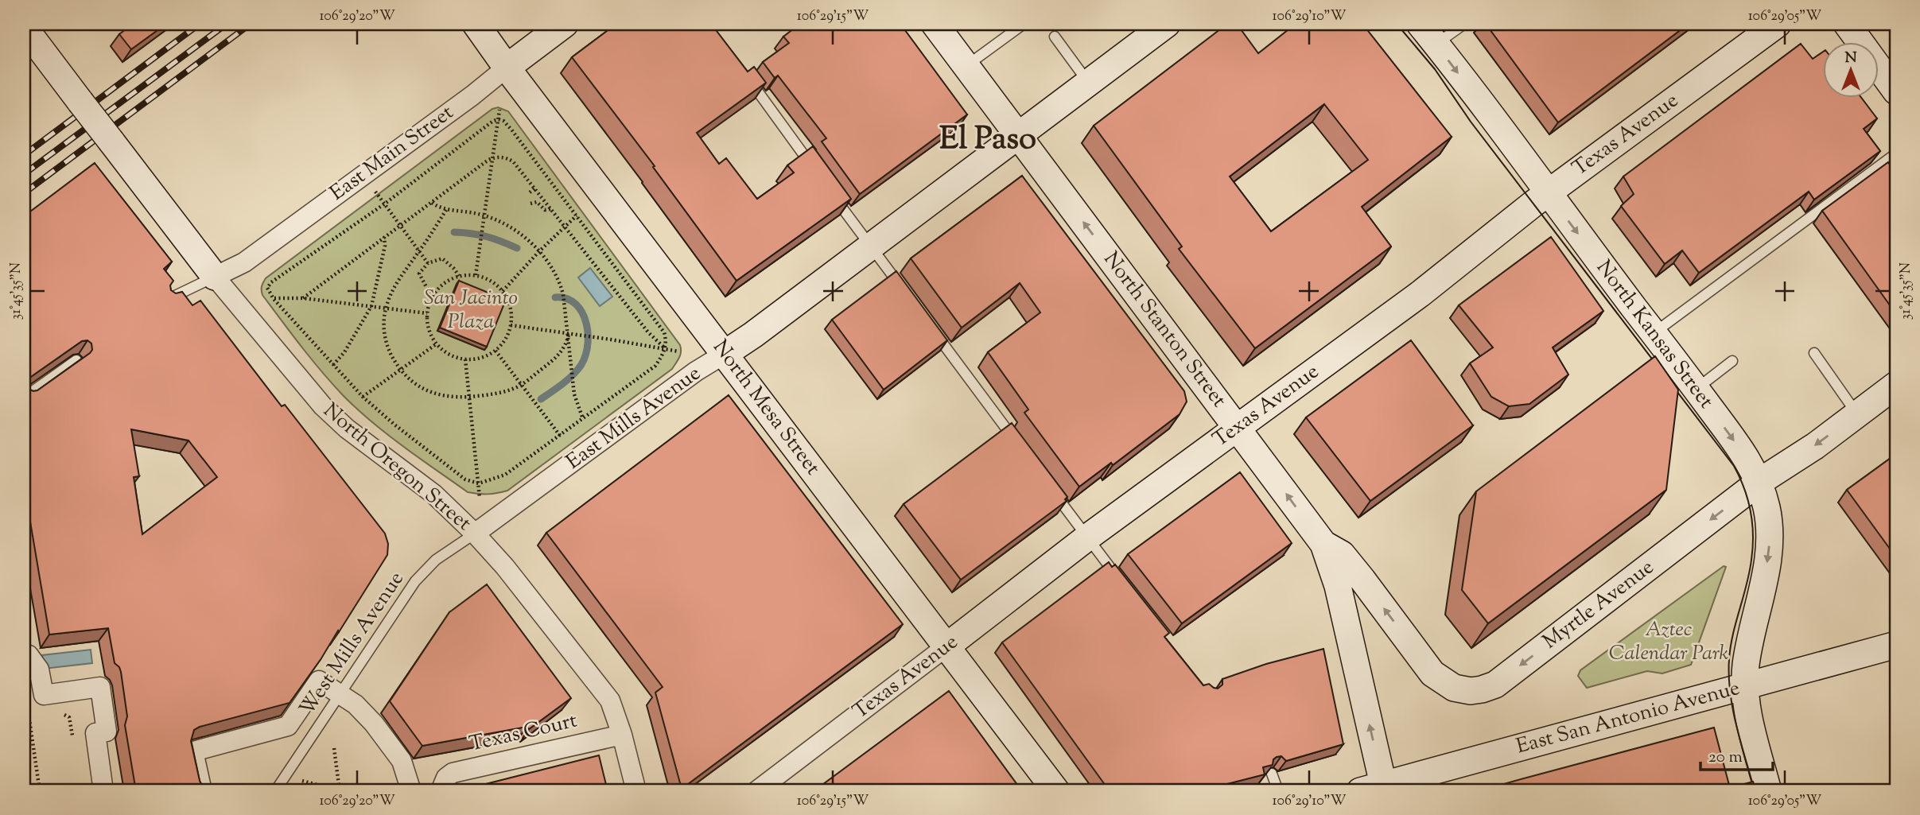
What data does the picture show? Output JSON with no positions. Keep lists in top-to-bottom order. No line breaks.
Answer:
{"streets":{"street":["Texas Avenue","East Main Street","North Stanton Street","North Kansas Street","North Mesa Street","East Mills Avenue","North Oregon Street","Myrtle Avenue","East San Antonio Avenue","Texas Court"],"lane":["West Mills Avenue"]},"crossings":[["Texas Avenue","North Stanton Street"],["Texas Avenue","North Kansas Street"],["Texas Avenue","North Mesa Street"],["East Main Street","North Mesa Street"],["East Main Street","North Oregon Street"],["North Stanton Street","East Mills Avenue"],["North Stanton Street","Myrtle Avenue"],["North Stanton Street","East San Antonio Avenue"],["North Kansas Street","Myrtle Avenue"],["North Kansas Street","East San Antonio Avenue"],["North Mesa Street","East Mills Avenue"],["East Mills Avenue","North Oregon Street"],["East Mills Avenue","West Mills Avenue"],["North Oregon Street","West Mills Avenue"],["North Oregon Street","Texas Court"]],"one_way":["North Stanton Street","North Kansas Street"],"districts":["El Paso"],"parks":["San Jacinto Plaza","Aztec Calendar Park"],"scale_bar":"20 m","north":"top","coordinates":["106°29'20\"W","106°29'15\"W","106°29'10\"W","106°29'05\"W","31°45'35\"N"]}
